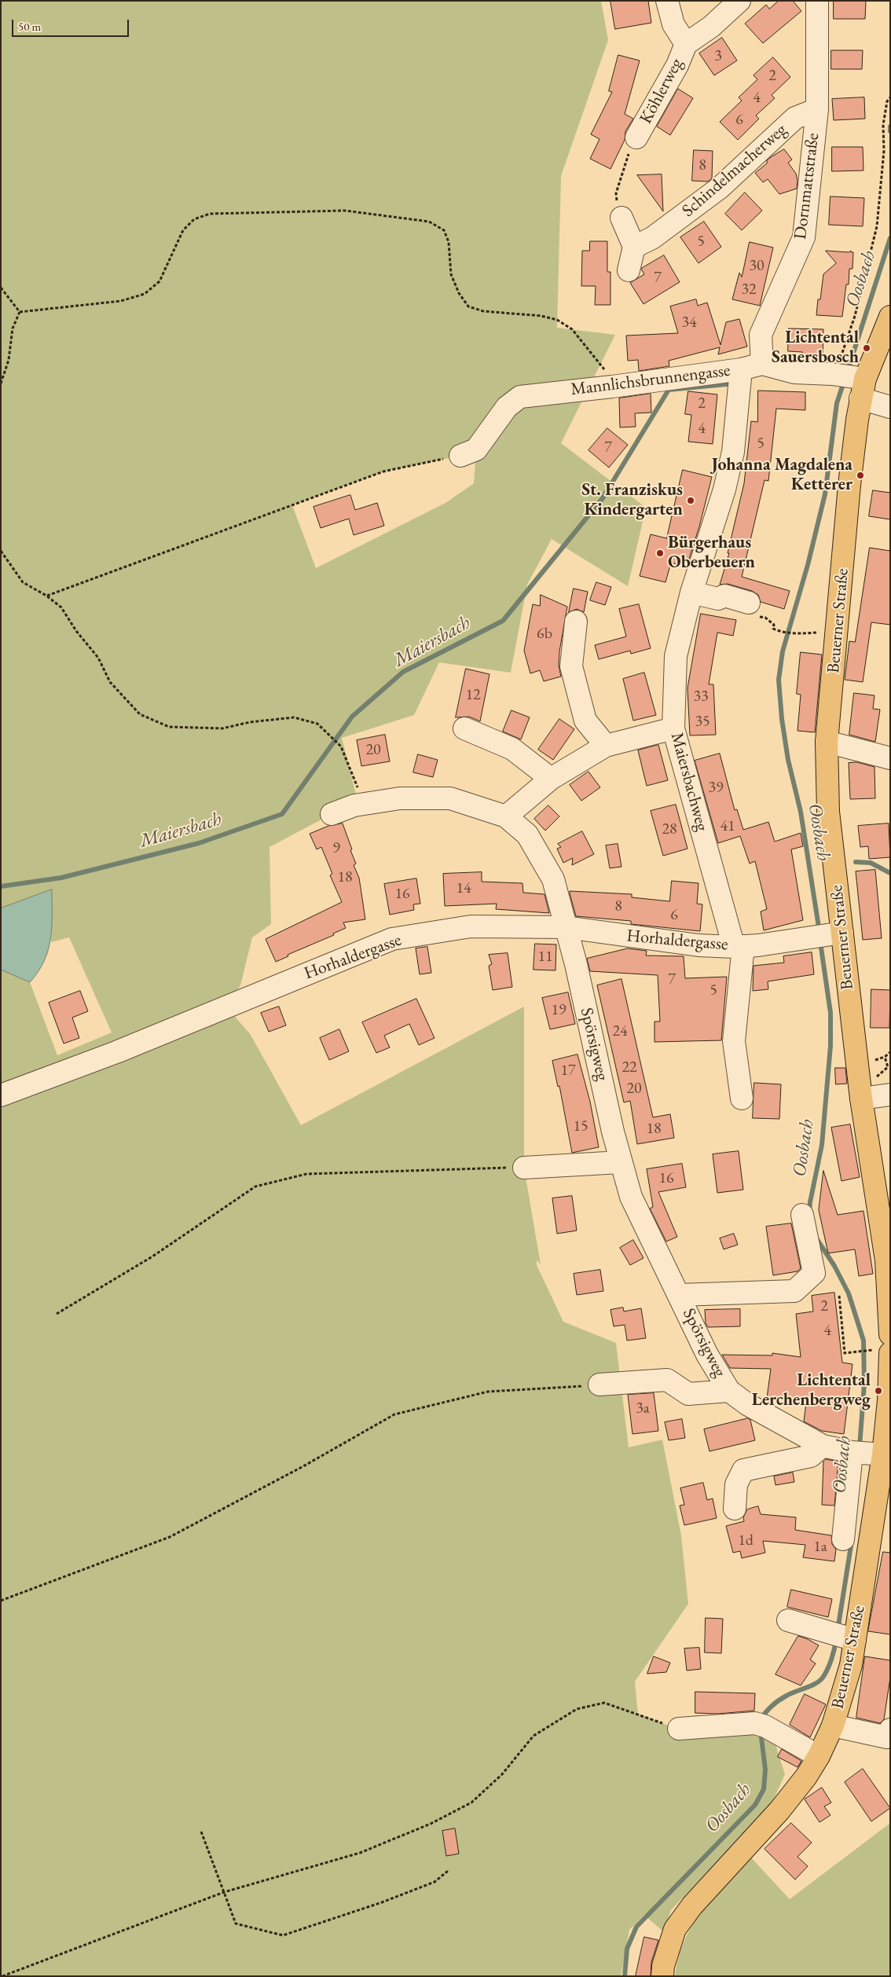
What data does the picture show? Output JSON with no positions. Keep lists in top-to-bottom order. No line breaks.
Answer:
{"streets":{"main road":["Beuerner Straße"],"street":["Köhlerweg","Schindelmacherweg","Dornmattstraße","Mannlichsbrunnengasse","Maiersbachweg","Horhaldergasse","Spörsigweg"]},"crossings":[["Schindelmacherweg","Dornmattstraße"],["Dornmattstraße","Mannlichsbrunnengasse"],["Mannlichsbrunnengasse","Maiersbachweg"],["Beuerner Straße","Horhaldergasse"],["Beuerner Straße","Spörsigweg"],["Maiersbachweg","Horhaldergasse"],["Horhaldergasse","Spörsigweg"]],"water":["Oosbach","Maiersbach"],"places":["Lichtental Sauersbosch","Johanna Magdalena Ketterer","St. Franziskus Kindergarten","Bürgerhaus Oberbeuern","Lichtental Lerchenbergweg"],"house_numbers":["3","2","4","6","8","5","30","7","32","34","2","4","5","7","6b","12","33","35","20","39","41","28","9","18","14","16","8","6","11","7","5","19","24","22","17","20","15","18","16","2","4","3a","1d","1a"],"scale_bar":"50 m"}
